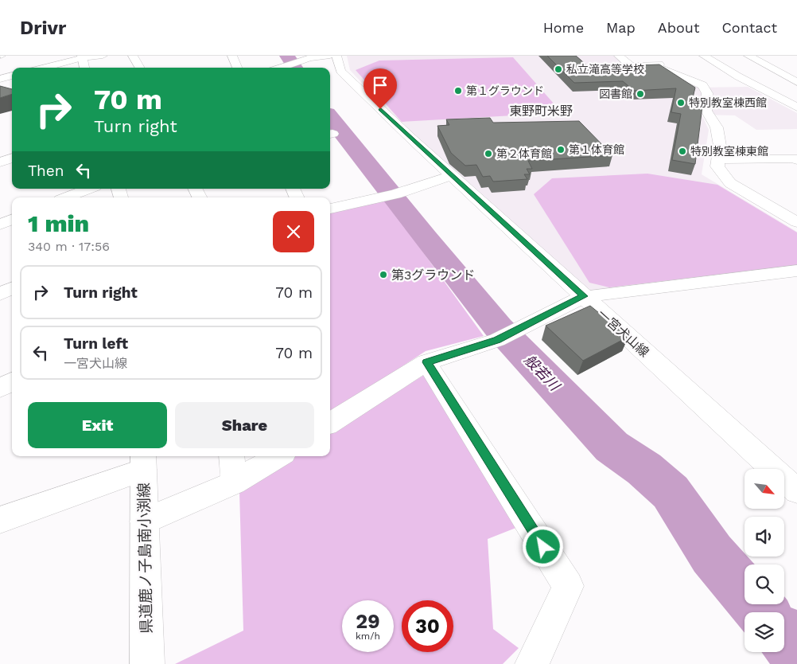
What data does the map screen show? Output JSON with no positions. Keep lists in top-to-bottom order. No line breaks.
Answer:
{"streets":{"street":["一宮犬山線","県道鹿ノ子島南小渕線"]},"districts":["東野町米野"],"water":["般若川"],"places":["私立滝高等学校","第１グラウンド","図書館","特別教室棟西館","第１体育館","特別教室棟東館","第２体育館","第3グラウンド"],"north":"bottom right","page":{"header":"Drivr","nav":["Home","Map","About","Contact"],"turn":["70 m","Turn right"],"then":"Then","heading":["1 min","340 m · 17:56"],"list":[{"name":"Turn right","value":"70 m"},{"name":"Turn left","note":"一宮犬山線","value":"70 m"}],"buttons":["Exit","Share"],"speed":"29 km/h","limit":"30"}}
